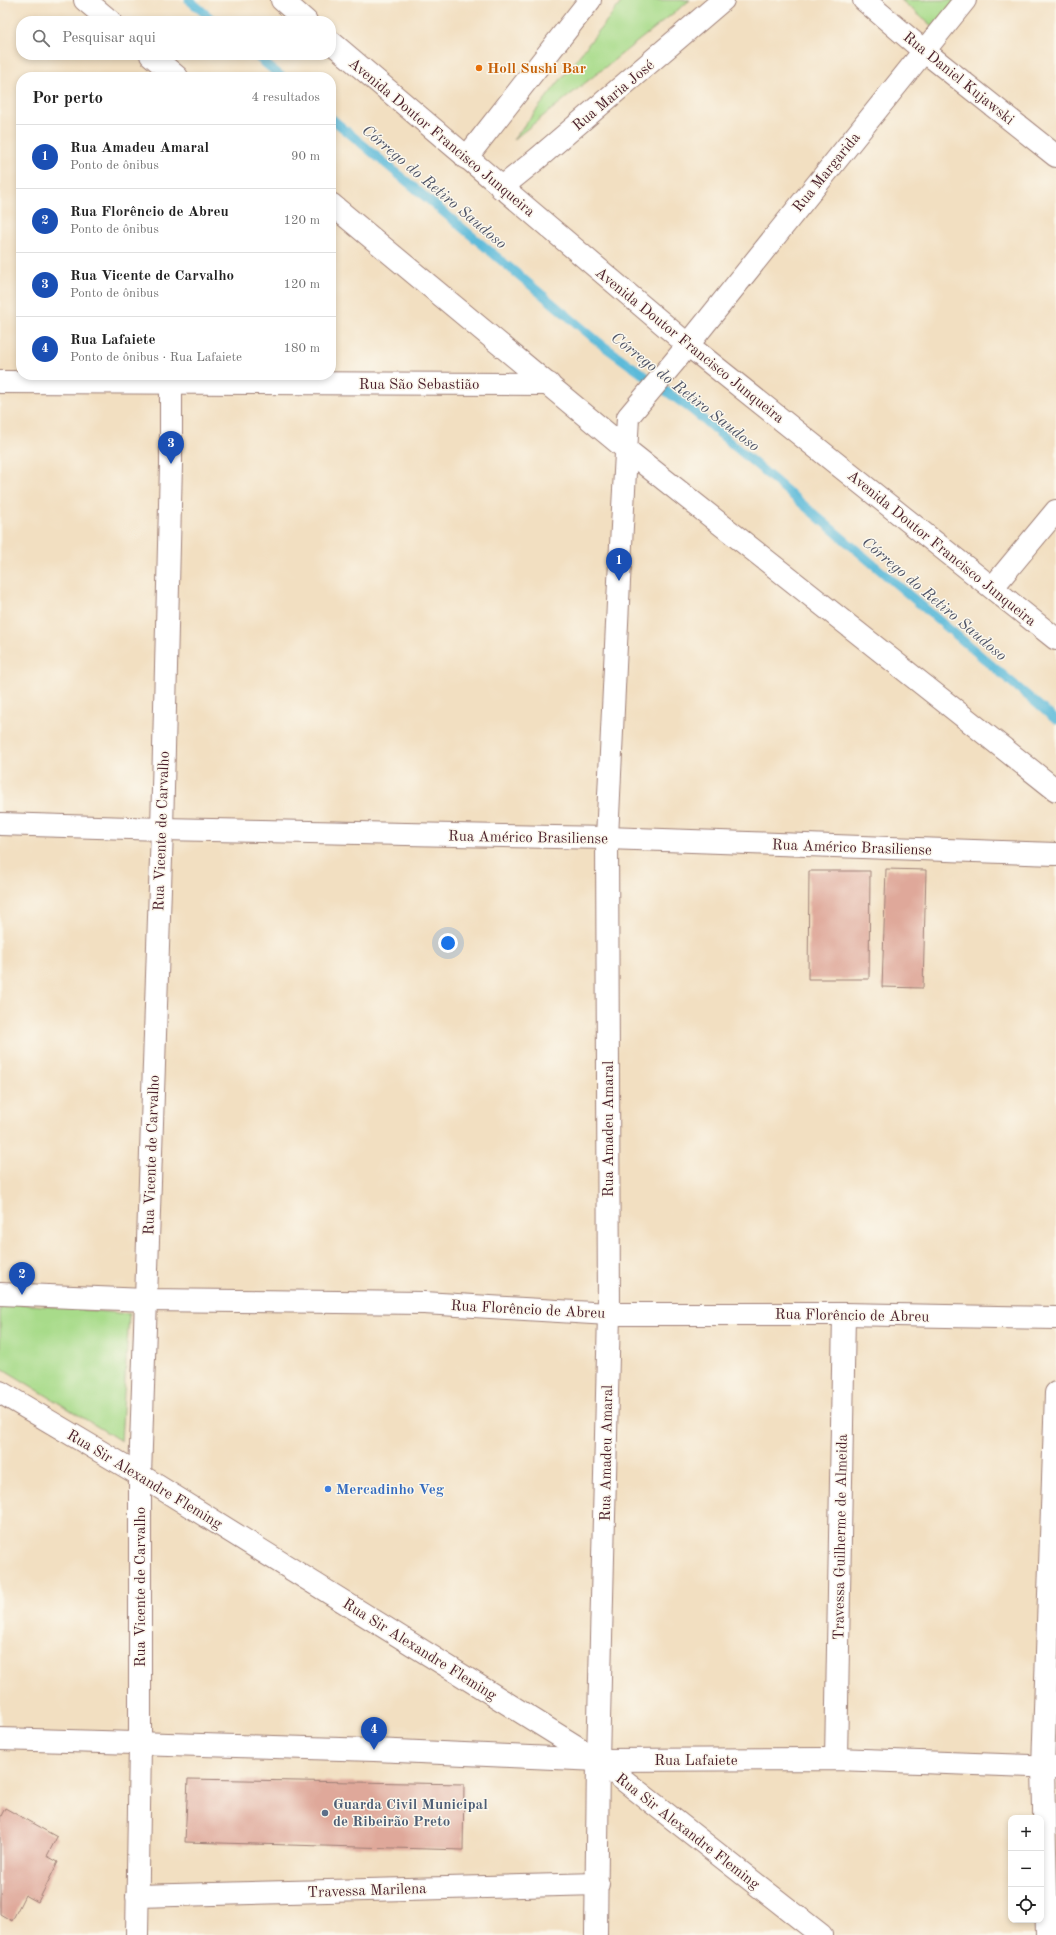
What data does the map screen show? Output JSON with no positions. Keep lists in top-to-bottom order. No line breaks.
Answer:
{"streets":{"street":["Rua Daniel Kujawski","Rua Maria José","Avenida Doutor Francisco Junqueira","Rua Margarida","Rua São Sebastião","Rua Vicente de Carvalho","Rua Américo Brasiliense","Rua Amadeu Amaral","Rua Florêncio de Abreu","Rua Sir Alexandre Fleming","Travessa Guilherme de Almeida","Rua Lafaiete","Travessa Marilena"]},"crossings":[["Rua Daniel Kujawski","Rua Margarida"],["Rua Maria José","Avenida Doutor Francisco Junqueira"],["Avenida Doutor Francisco Junqueira","Rua Margarida"],["Avenida Doutor Francisco Junqueira","Rua Amadeu Amaral"],["Rua Margarida","Rua Amadeu Amaral"],["Rua Vicente de Carvalho","Rua Américo Brasiliense"],["Rua Vicente de Carvalho","Rua Florêncio de Abreu"],["Rua Vicente de Carvalho","Rua Sir Alexandre Fleming"],["Rua Vicente de Carvalho","Rua Lafaiete"],["Rua Vicente de Carvalho","Travessa Marilena"],["Rua Américo Brasiliense","Rua Amadeu Amaral"],["Rua Amadeu Amaral","Rua Florêncio de Abreu"],["Rua Amadeu Amaral","Rua Sir Alexandre Fleming"],["Rua Amadeu Amaral","Rua Lafaiete"],["Rua Amadeu Amaral","Travessa Marilena"],["Rua Florêncio de Abreu","Travessa Guilherme de Almeida"],["Rua Sir Alexandre Fleming","Rua Lafaiete"],["Travessa Guilherme de Almeida","Rua Lafaiete"]],"water":["Córrego do Retiro Saudoso"],"places":["Holl Sushi Bar","Mercadinho Veg","Guarda Civil Municipal de Ribeirão Preto"],"page":{"search":"Pesquisar aqui","heading":["Por perto","4 resultados"],"list":[{"mark":"1","name":"Rua Amadeu Amaral","note":"Ponto de ônibus","value":"90 m"},{"mark":"2","name":"Rua Florêncio de Abreu","note":"Ponto de ônibus","value":"120 m"},{"mark":"3","name":"Rua Vicente de Carvalho","note":"Ponto de ônibus","value":"120 m"},{"mark":"4","name":"Rua Lafaiete","note":"Ponto de ônibus · Rua Lafaiete","value":"180 m"}],"pins":["3","1","2","4"],"map_buttons":["+","−"]}}
